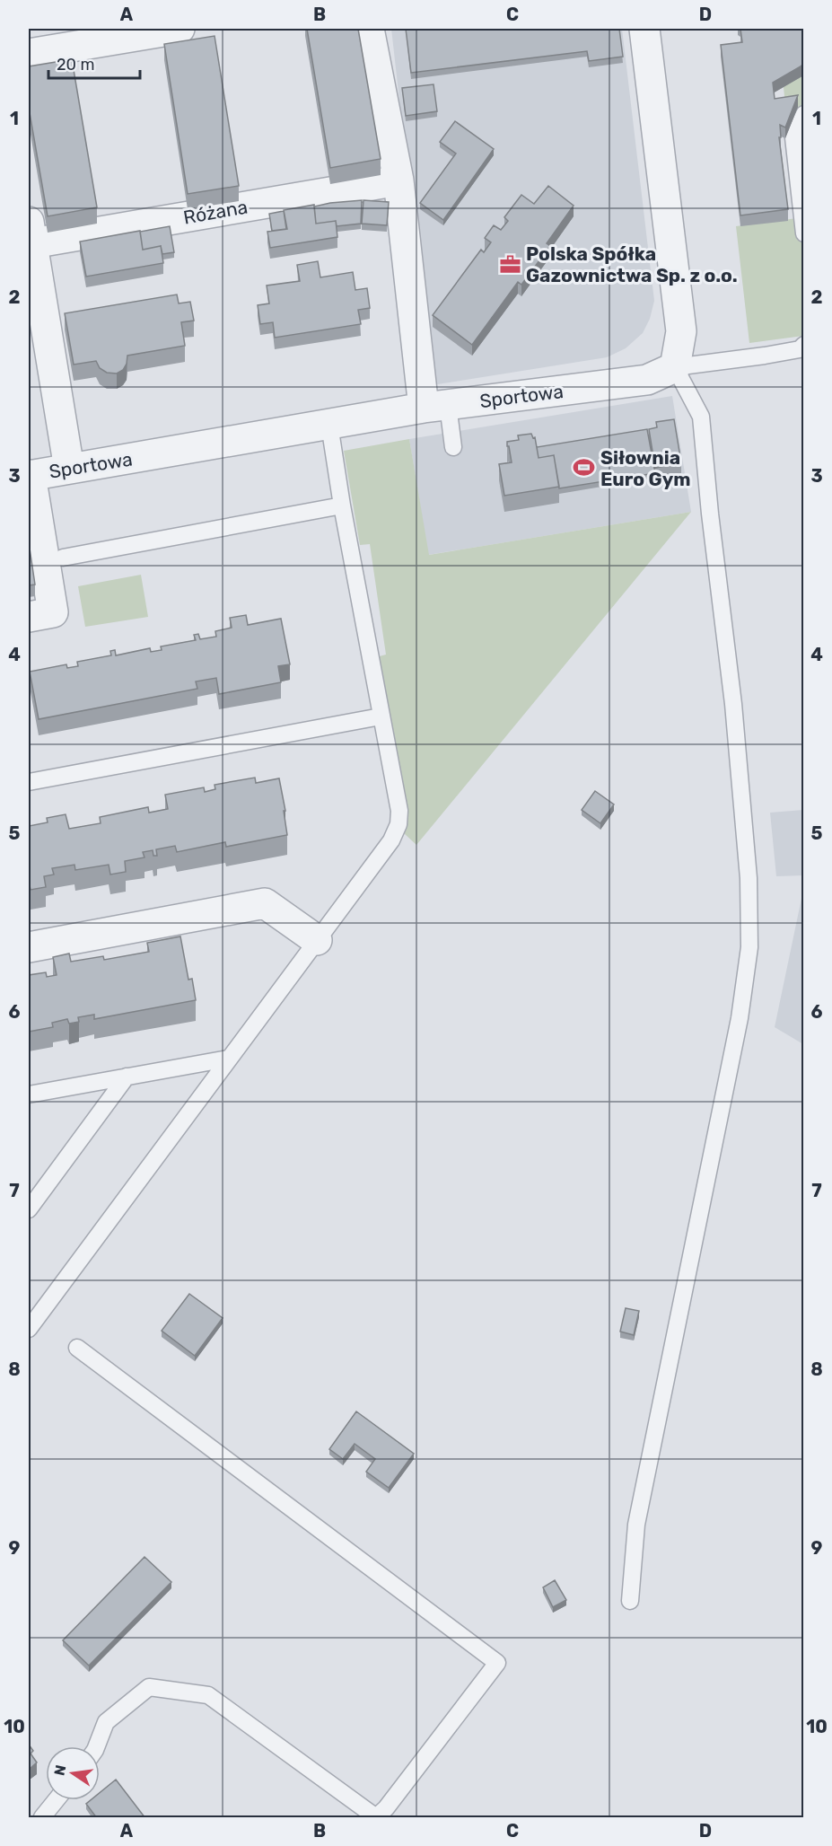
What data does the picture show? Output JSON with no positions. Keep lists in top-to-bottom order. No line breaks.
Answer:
{"streets":{"street":["Różana","Sportowa"]},"places":{"office":["Polska Spółka Gazownictwa Sp. z o.o."],"sports":["Siłownia Euro Gym"]},"scale_bar":"20 m","north":"left","grid":{"columns":["A","B","C","D"],"rows":["1","2","3","4","5","6","7","8","9","10"]}}
